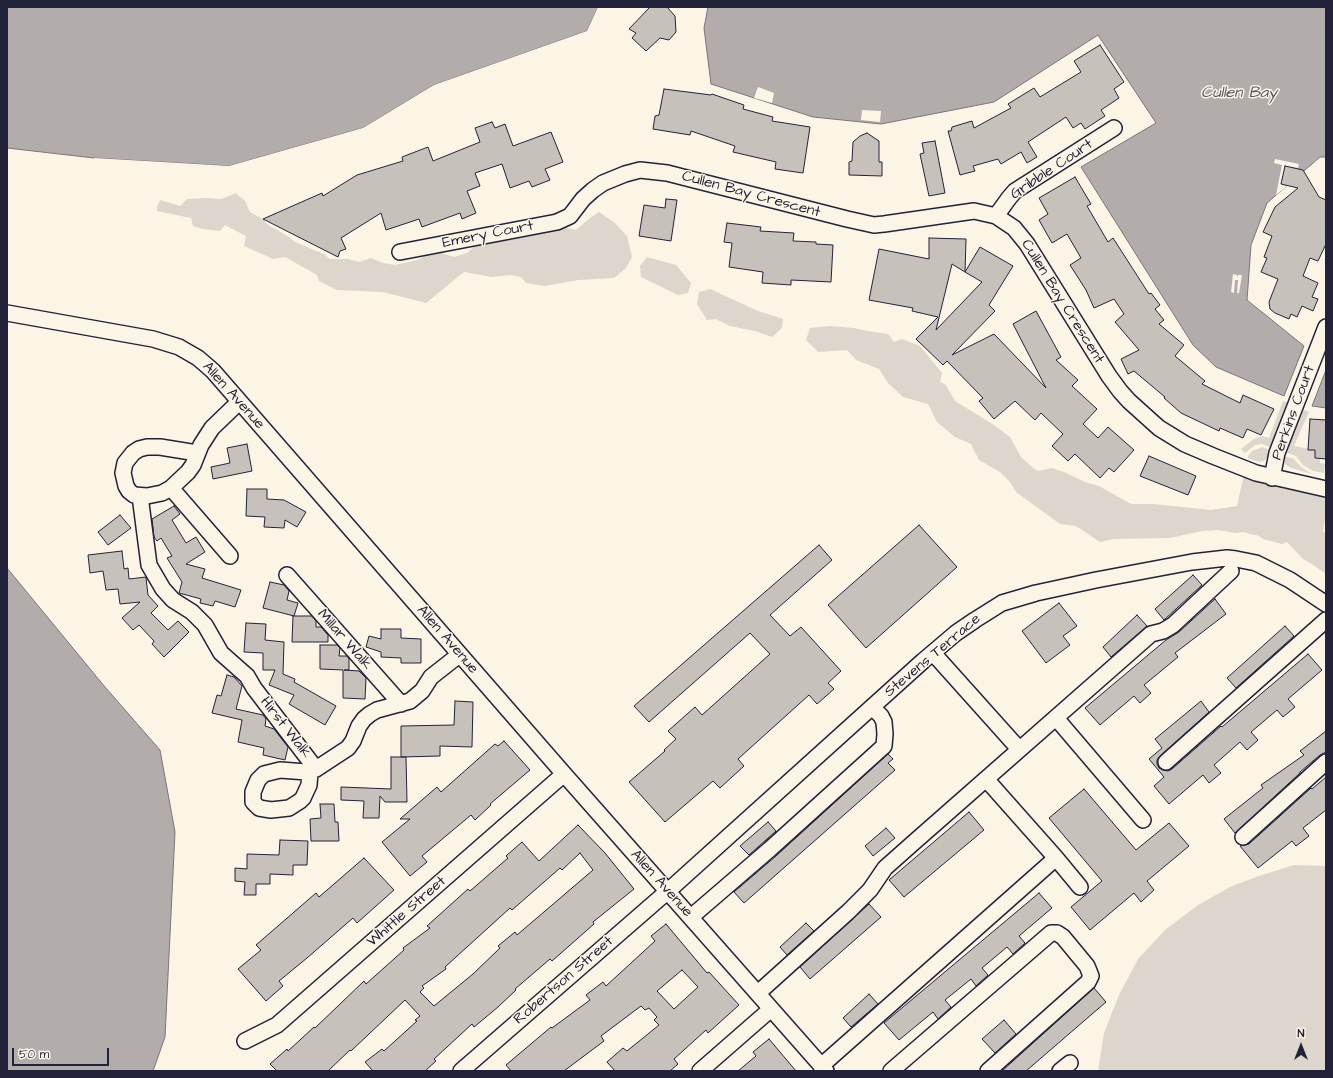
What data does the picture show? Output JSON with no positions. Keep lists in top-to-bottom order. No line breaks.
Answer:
{"streets":{"street":["Gribble Court","Cullen Bay Crescent","Emery Court","Allen Avenue","Perkins Court","Millar Walk","Stevens Terrace","Hirst Walk","Whittle Street","Robertson Street"]},"crossings":[["Gribble Court","Cullen Bay Crescent"],["Cullen Bay Crescent","Emery Court"],["Cullen Bay Crescent","Perkins Court"],["Allen Avenue","Stevens Terrace"],["Allen Avenue","Whittle Street"],["Allen Avenue","Robertson Street"],["Millar Walk","Hirst Walk"],["Stevens Terrace","Robertson Street"]],"water":["Cullen Bay"],"scale_bar":"50 m","north":"top"}
